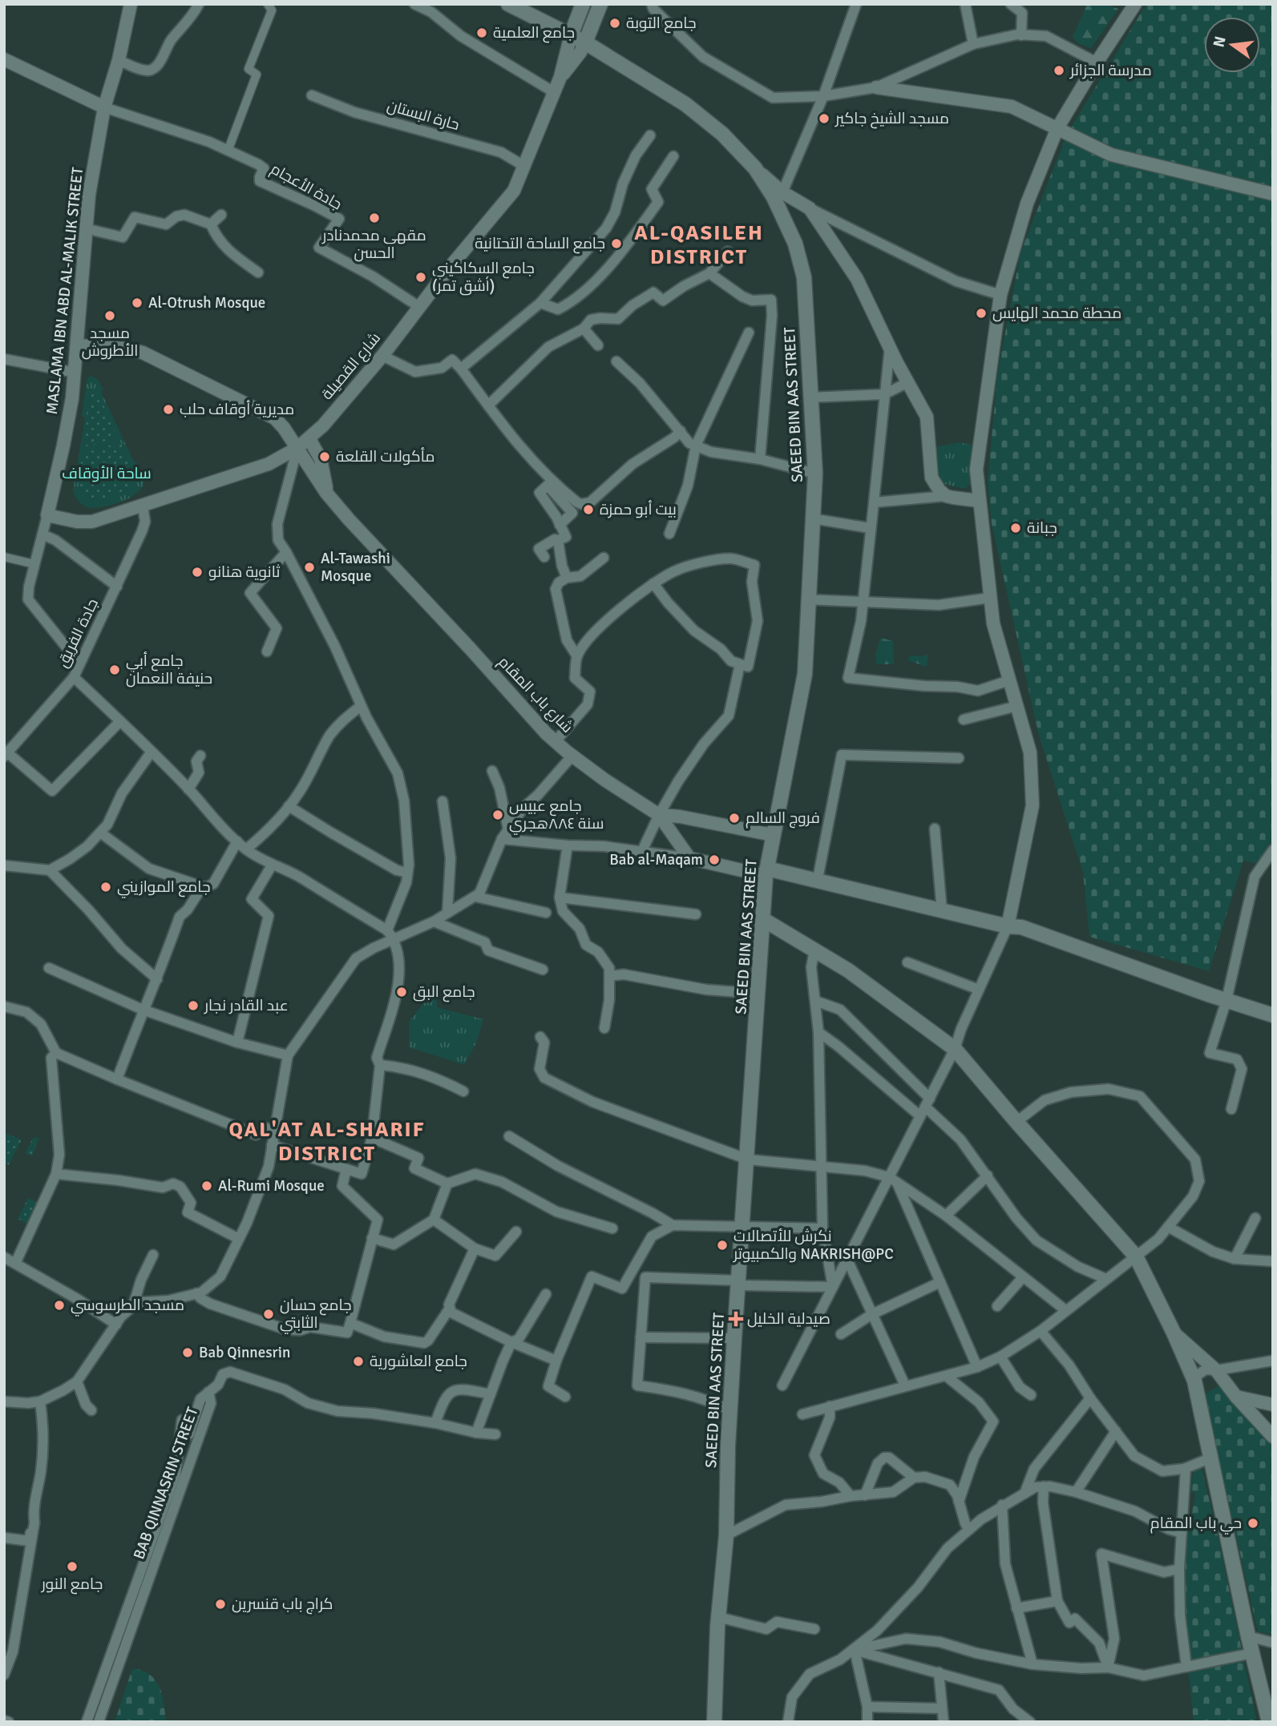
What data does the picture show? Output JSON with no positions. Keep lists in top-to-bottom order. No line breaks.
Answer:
{"streets":{"main road":["SAEED BIN AAS STREET"],"street":["حارة البستان","جادة الأعجام","MASLAMA IBN ABD AL-MALIK STREET","شارع القصيلة","جادة الفريق","شارع باب المقام","BAB QINNASRIN STREET"]},"crossings":[["حارة البستان","شارع القصيلة"],["جادة الأعجام","MASLAMA IBN ABD AL-MALIK STREET"],["جادة الأعجام","شارع القصيلة"],["MASLAMA IBN ABD AL-MALIK STREET","شارع القصيلة"],["MASLAMA IBN ABD AL-MALIK STREET","شارع باب المقام"],["شارع القصيلة","SAEED BIN AAS STREET"],["شارع القصيلة","جادة الفريق"],["شارع القصيلة","شارع باب المقام"],["SAEED BIN AAS STREET","شارع باب المقام"]],"districts":["AL-QASILEH DISTRICT","QAL'AT AL-SHARIF DISTRICT"],"parks":["ساحة الأوقاف"],"places":{"other":["جامع التوبة","جامع العلمية","مدرسة الجزائر","مسجد الشيخ جاكير","مقهى محمدنادر الحسن","جامع الساحة التحتانية","جامع السكاكيني (أشق تمر)","Al-Otrush Mosque","محطة محمد الهايس","مسجد الأطروش","مديرية أوقاف حلب","مأكولات القلعة","بيت أبو حمزة","جبانة","Al-Tawashi Mosque","ثانوية هنانو","جامع أبي حنيفة النعمان","جامع عبيس سنة ٨٨٤هجري","فروج السالم","Bab al-Maqam","جامع الموازيني","جامع البق","عبد القادر نجار","Al-Rumi Mosque","نكرش للأتصالات والكمبيوتر NAKRISH@PC","مسجد الطرسوسي","جامع حسان الثابتي","Bab Qinnesrin","جامع العاشورية","حي باب المقام","جامع النور","كراج باب قنسرين"],"health":["صيدلية الخليل"]},"north":"left"}
